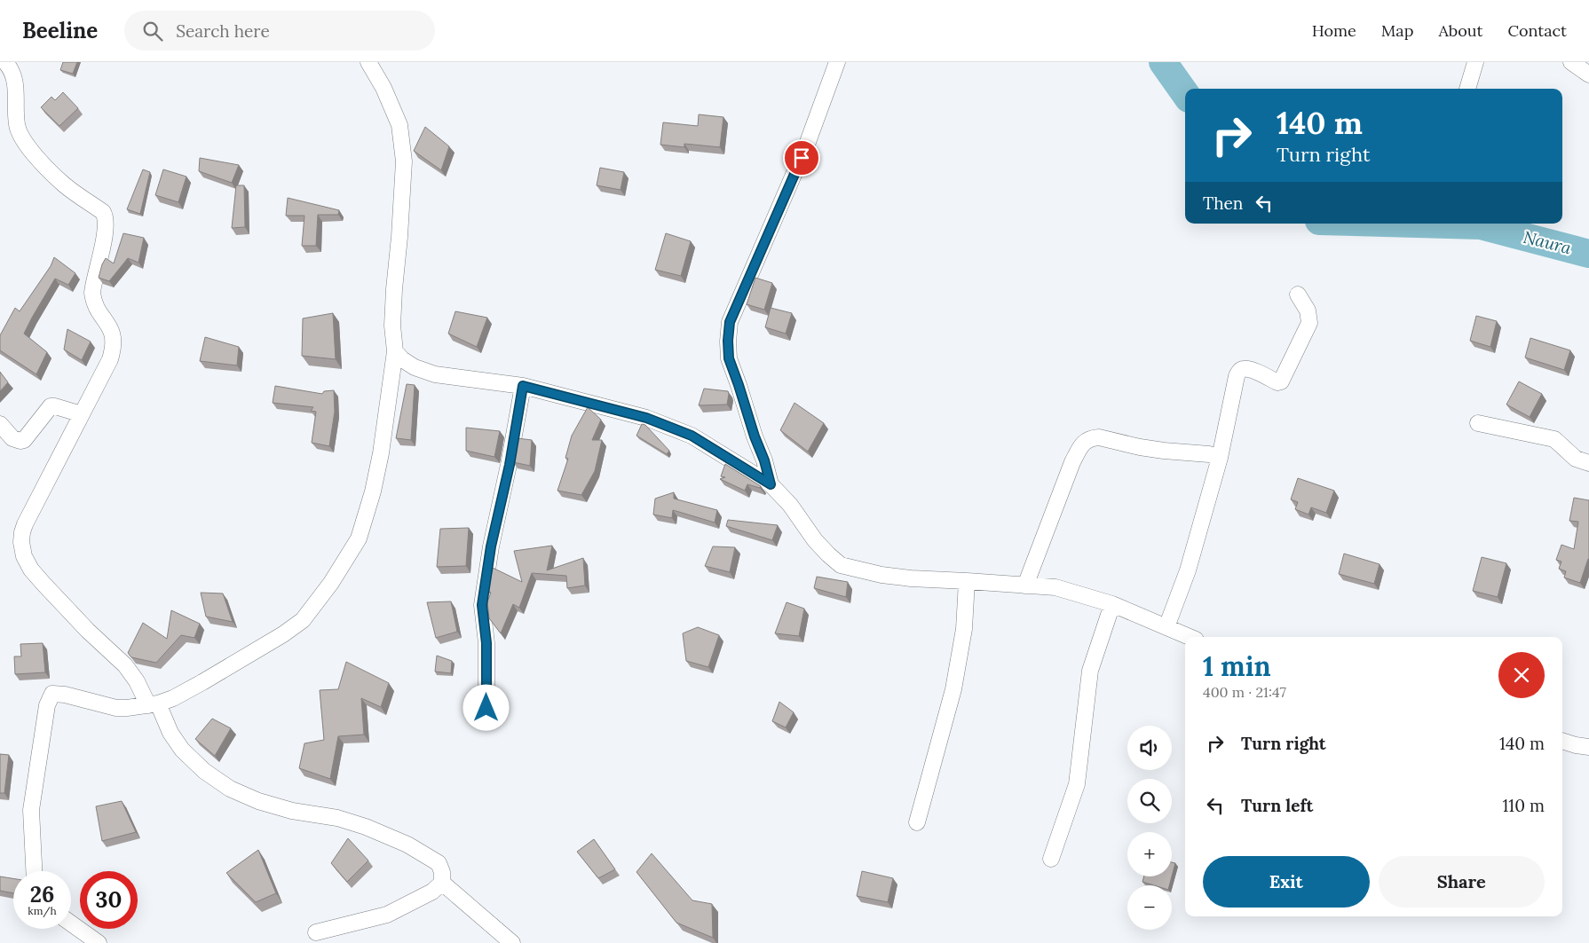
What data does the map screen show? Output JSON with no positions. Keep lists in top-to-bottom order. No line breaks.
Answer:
{"water":["Naura"],"page":{"header":"Beeline","search":"Search here","nav":["Home","Map","About","Contact"],"turn":["140 m","Turn right"],"then":"Then","heading":["1 min","400 m · 21:47"],"list":[{"name":"Turn right","value":"140 m"},{"name":"Turn left","value":"110 m"}],"map_buttons":["+","−"],"buttons":["Exit","Share"],"speed":"26 km/h","limit":"30"}}
